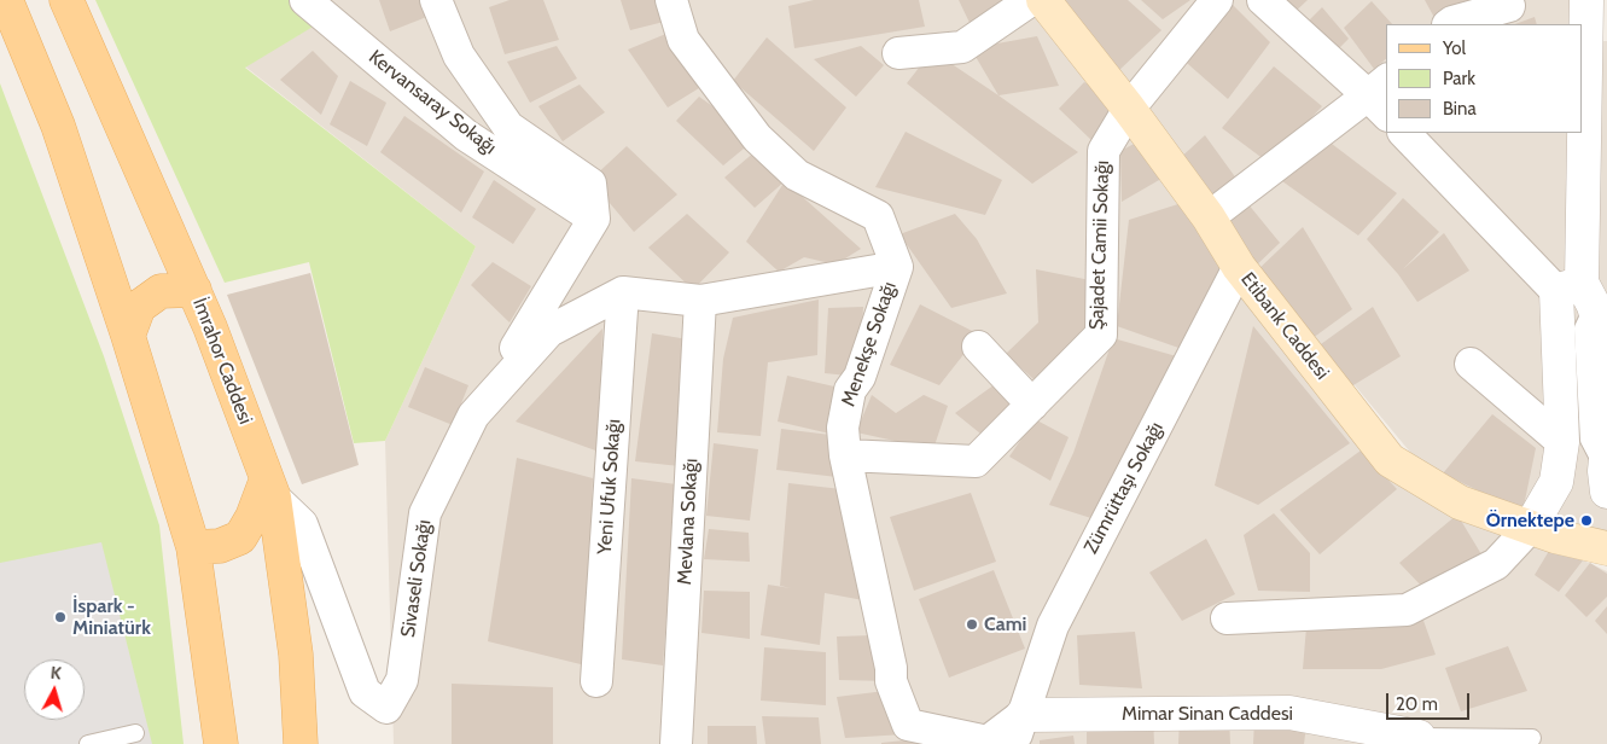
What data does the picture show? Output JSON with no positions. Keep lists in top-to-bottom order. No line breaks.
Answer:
{"streets":{"main road":["Etibank Caddesi","İmrahor Caddesi"],"street":["Kervansaray Sokağı","Şajadet Camii Sokağı","Menekşe Sokağı","Yeni Ufuk Sokağı","Zümrüttaşı Sokağı","Mevlana Sokağı","Sivaseli Sokağı","Mimar Sinan Caddesi"]},"crossings":[["Şajadet Camii Sokağı","Etibank Caddesi"],["Şajadet Camii Sokağı","Menekşe Sokağı"],["Etibank Caddesi","Zümrüttaşı Sokağı"],["Menekşe Sokağı","Zümrüttaşı Sokağı"],["Menekşe Sokağı","Mimar Sinan Caddesi"],["İmrahor Caddesi","Sivaseli Sokağı"],["Yeni Ufuk Sokağı","Sivaseli Sokağı"],["Zümrüttaşı Sokağı","Mimar Sinan Caddesi"]],"places":["Örnektepe","İspark - Miniatürk","Cami"],"legend":["Yol","Park","Bina"],"scale_bar":"20 m","north":"top"}
